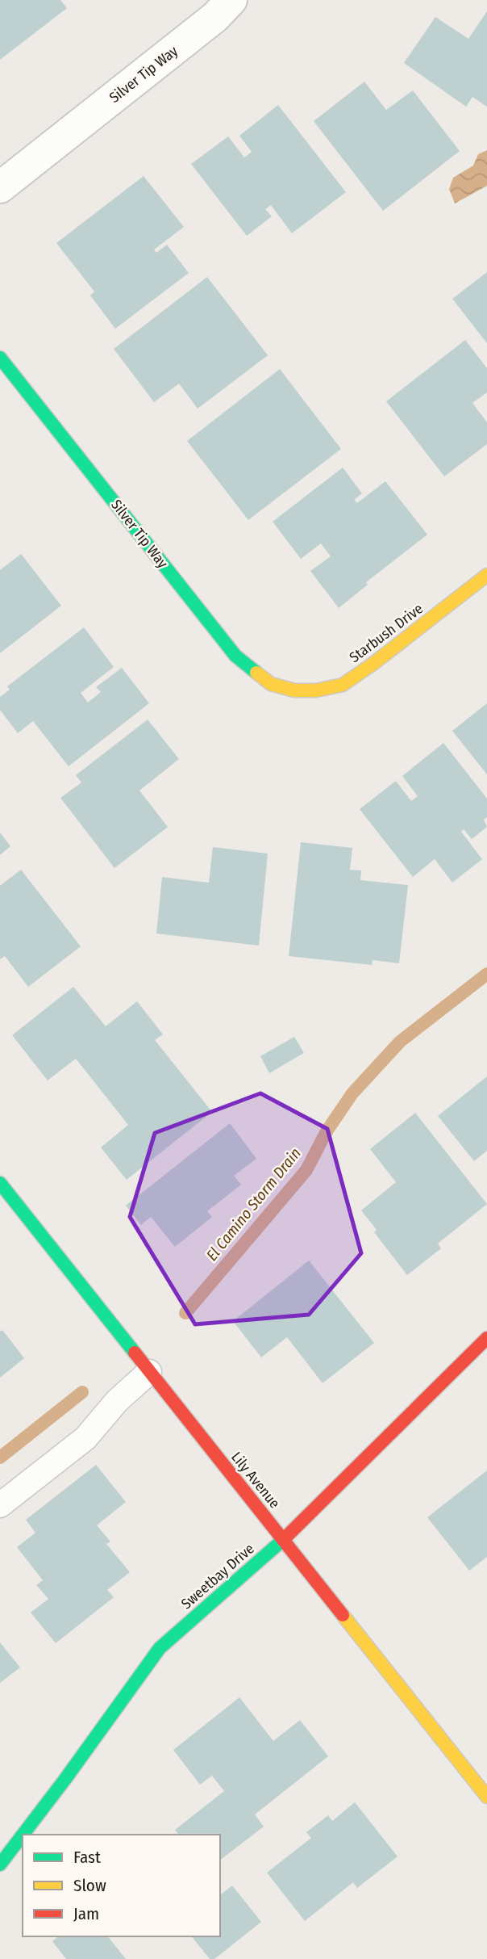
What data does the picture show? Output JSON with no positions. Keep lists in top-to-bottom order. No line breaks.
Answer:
{"streets":{"street":["Silver Tip Way","Starbush Drive","Lily Avenue","Sweetbay Drive"]},"crossings":[["Silver Tip Way","Starbush Drive"],["Lily Avenue","Sweetbay Drive"]],"water":["El Camino Storm Drain"],"legend":["Fast","Slow","Jam"]}
